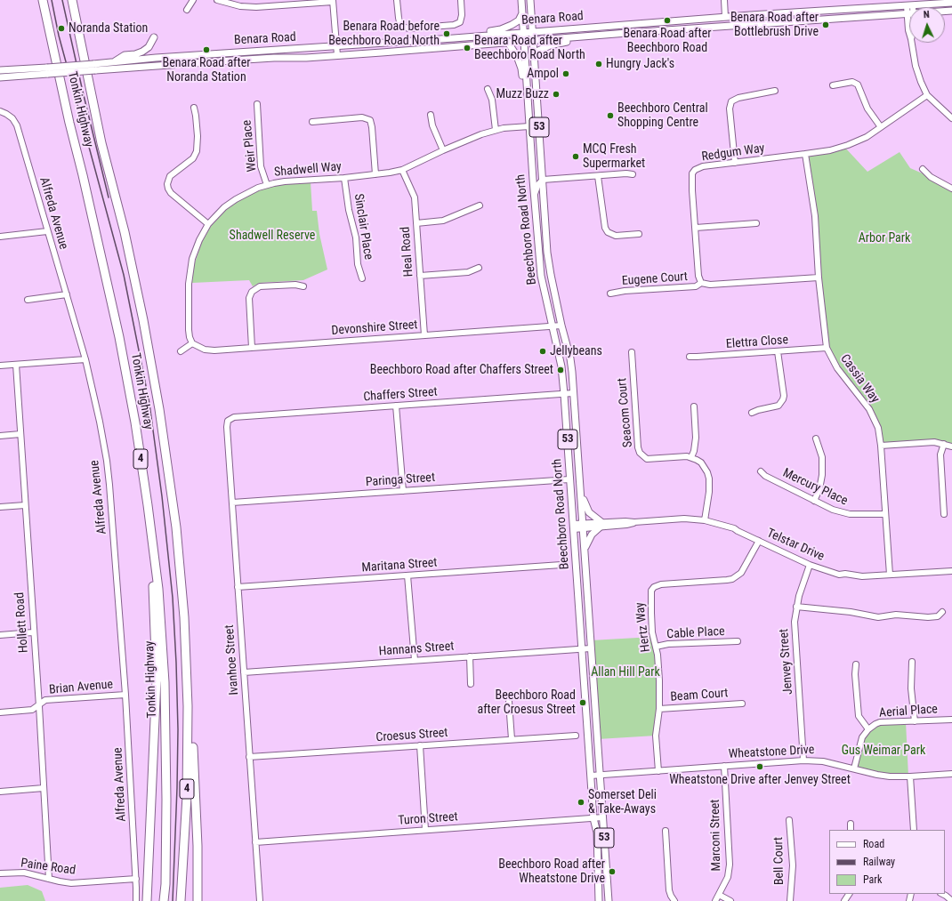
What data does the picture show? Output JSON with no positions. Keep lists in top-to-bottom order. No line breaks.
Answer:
{"streets":{"highway":["Tonkin Highway","4"],"main road":["Benara Road","53","Beechboro Road North"],"street":["Weir Place","Redgum Way","Shadwell Way","Alfreda Avenue","Sinclair Place","Heal Road","Eugene Court","Devonshire Street","Elettra Close","Cassia Way","Chaffers Street","Seacom Court","Paringa Street","Mercury Place","Telstar Drive","Maritana Street","Hollett Road","Hertz Way","Cable Place","Hannans Street","Ivanhoe Street","Jenvey Street","Brian Avenue","Beam Court","Aerial Place","Croesus Street","Wheatstone Drive","Turon Street","Marconi Street","Bell Court","Paine Road"]},"crossings":[["Benara Road","Beechboro Road North"],["Weir Place","Shadwell Way"],["Redgum Way","Eugene Court"],["Redgum Way","Cassia Way"],["Shadwell Way","Sinclair Place"],["Shadwell Way","Beechboro Road North"],["Shadwell Way","Heal Road"],["Shadwell Way","Devonshire Street"],["Alfreda Avenue","Brian Avenue"],["Alfreda Avenue","Paine Road"],["Beechboro Road North","Devonshire Street"],["Beechboro Road North","Chaffers Street"],["Beechboro Road North","Paringa Street"],["Beechboro Road North","Telstar Drive"],["Beechboro Road North","Hannans Street"],["Beechboro Road North","Wheatstone Drive"],["Beechboro Road North","Turon Street"],["Heal Road","Devonshire Street"],["Elettra Close","Cassia Way"],["Cassia Way","Mercury Place"],["Cassia Way","Telstar Drive"],["Chaffers Street","Ivanhoe Street"],["Paringa Street","Ivanhoe Street"],["Telstar Drive","Hertz Way"],["Telstar Drive","Jenvey Street"],["Maritana Street","Ivanhoe Street"],["Hollett Road","Brian Avenue"],["Hollett Road","Paine Road"],["Hertz Way","Cable Place"],["Hertz Way","Beam Court"],["Hertz Way","Wheatstone Drive"],["Hannans Street","Ivanhoe Street"],["Ivanhoe Street","Croesus Street"],["Ivanhoe Street","Turon Street"],["Jenvey Street","Wheatstone Drive"],["Aerial Place","Wheatstone Drive"],["Wheatstone Drive","Marconi Street"]],"parks":["Shadwell Reserve","Arbor Park","Allan Hill Park","Gus Weimar Park"],"places":["Benara Road after Beechboro Road","Benara Road after Bottlebrush Drive","Noranda Station","Benara Road before Beechboro Road North","Benara Road after Beechboro Road North","Benara Road after Noranda Station","Hungry Jack's","Ampol","Muzz Buzz","Beechboro Central Shopping Centre","MCQ Fresh Supermarket","Jellybeans","Beechboro Road after Chaffers Street","Beechboro Road after Croesus Street","Wheatstone Drive after Jenvey Street","Somerset Deli & Take-Aways","Beechboro Road after Wheatstone Drive"],"legend":["Road","Railway","Park"],"north":"top"}
